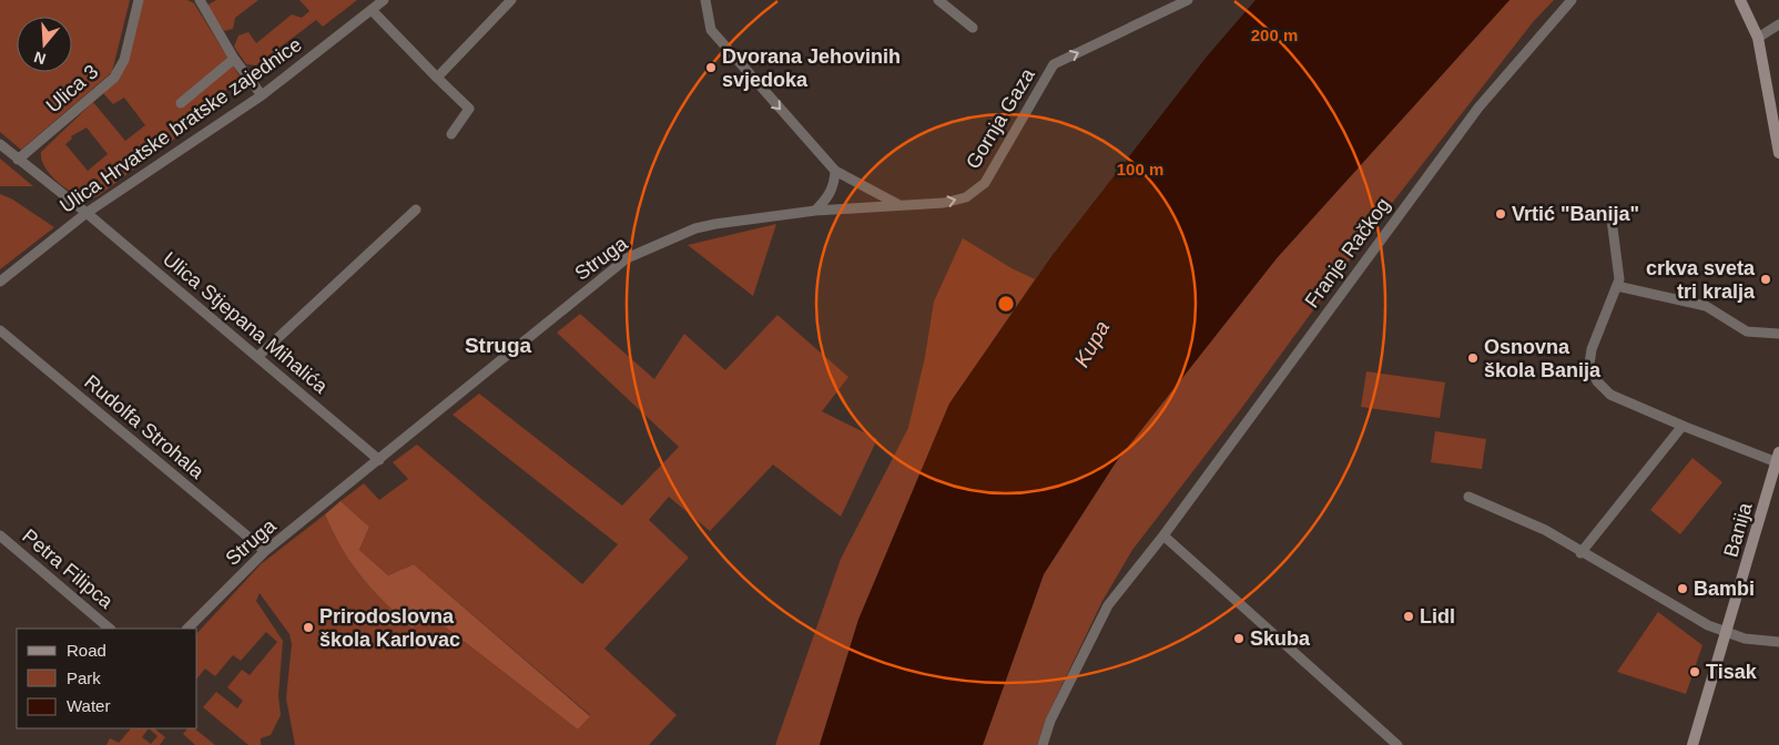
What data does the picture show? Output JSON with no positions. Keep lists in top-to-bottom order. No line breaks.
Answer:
{"streets":{"main road":["Banija"],"street":["Ulica 3","Gornja Gaza","Ulica Hrvatske bratske zajednice","Franje Račkog","Struga","Ulica Stjepana Mihalića","Rudolfa Strohala","Petra Filipca"]},"crossings":[["Ulica 3","Ulica Stjepana Mihalića"],["Gornja Gaza","Struga"],["Ulica Hrvatske bratske zajednice","Ulica Stjepana Mihalića"],["Struga","Ulica Stjepana Mihalića"],["Struga","Rudolfa Strohala"]],"one_way":["Gornja Gaza"],"districts":["Struga"],"water":["Kupa"],"places":["Dvorana Jehovinih svjedoka","Vrtić \"Banija\"","crkva sveta tri kralja","Osnovna škola Banija","Bambi","Lidl","Prirodoslovna škola Karlovac","Skuba","Tisak"],"legend":["Road","Park","Water"],"north":"bottom","rings":["200 m","100 m"]}
